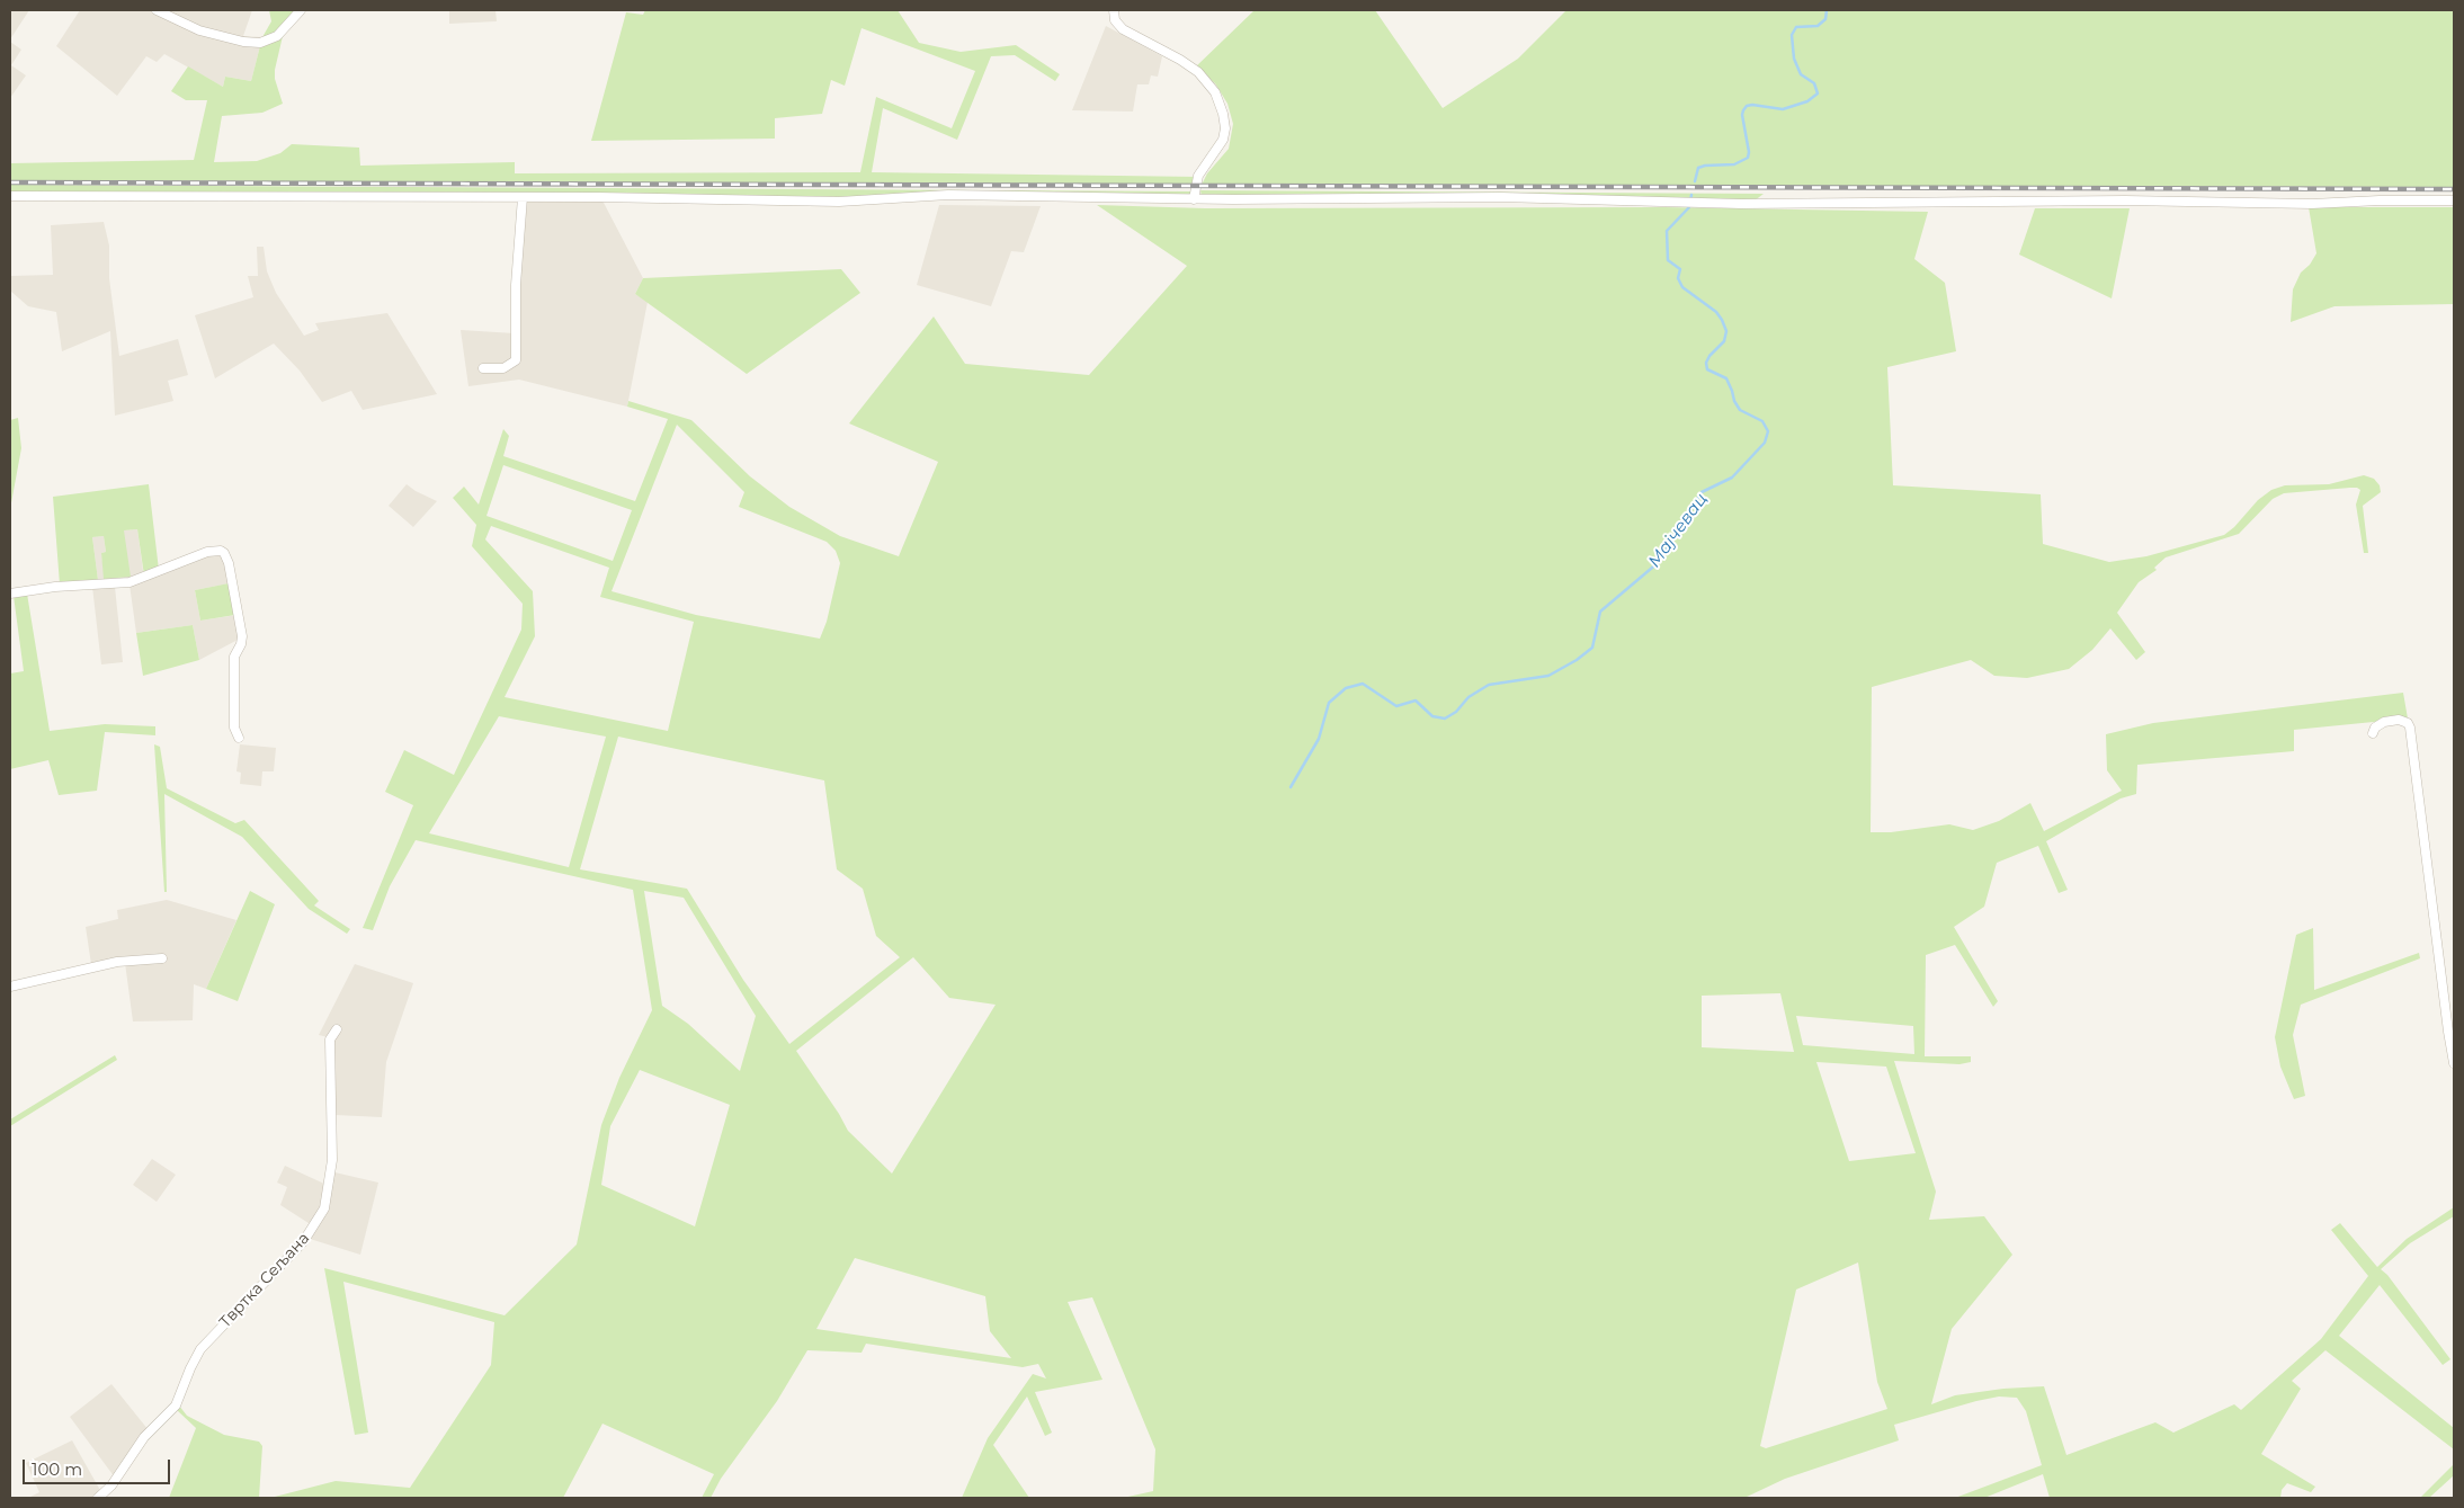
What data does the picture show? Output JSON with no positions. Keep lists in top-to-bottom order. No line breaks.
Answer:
{"streets":{"street":["Твртка Сељана"]},"water":["Мајчевац"],"scale_bar":"100 m"}
